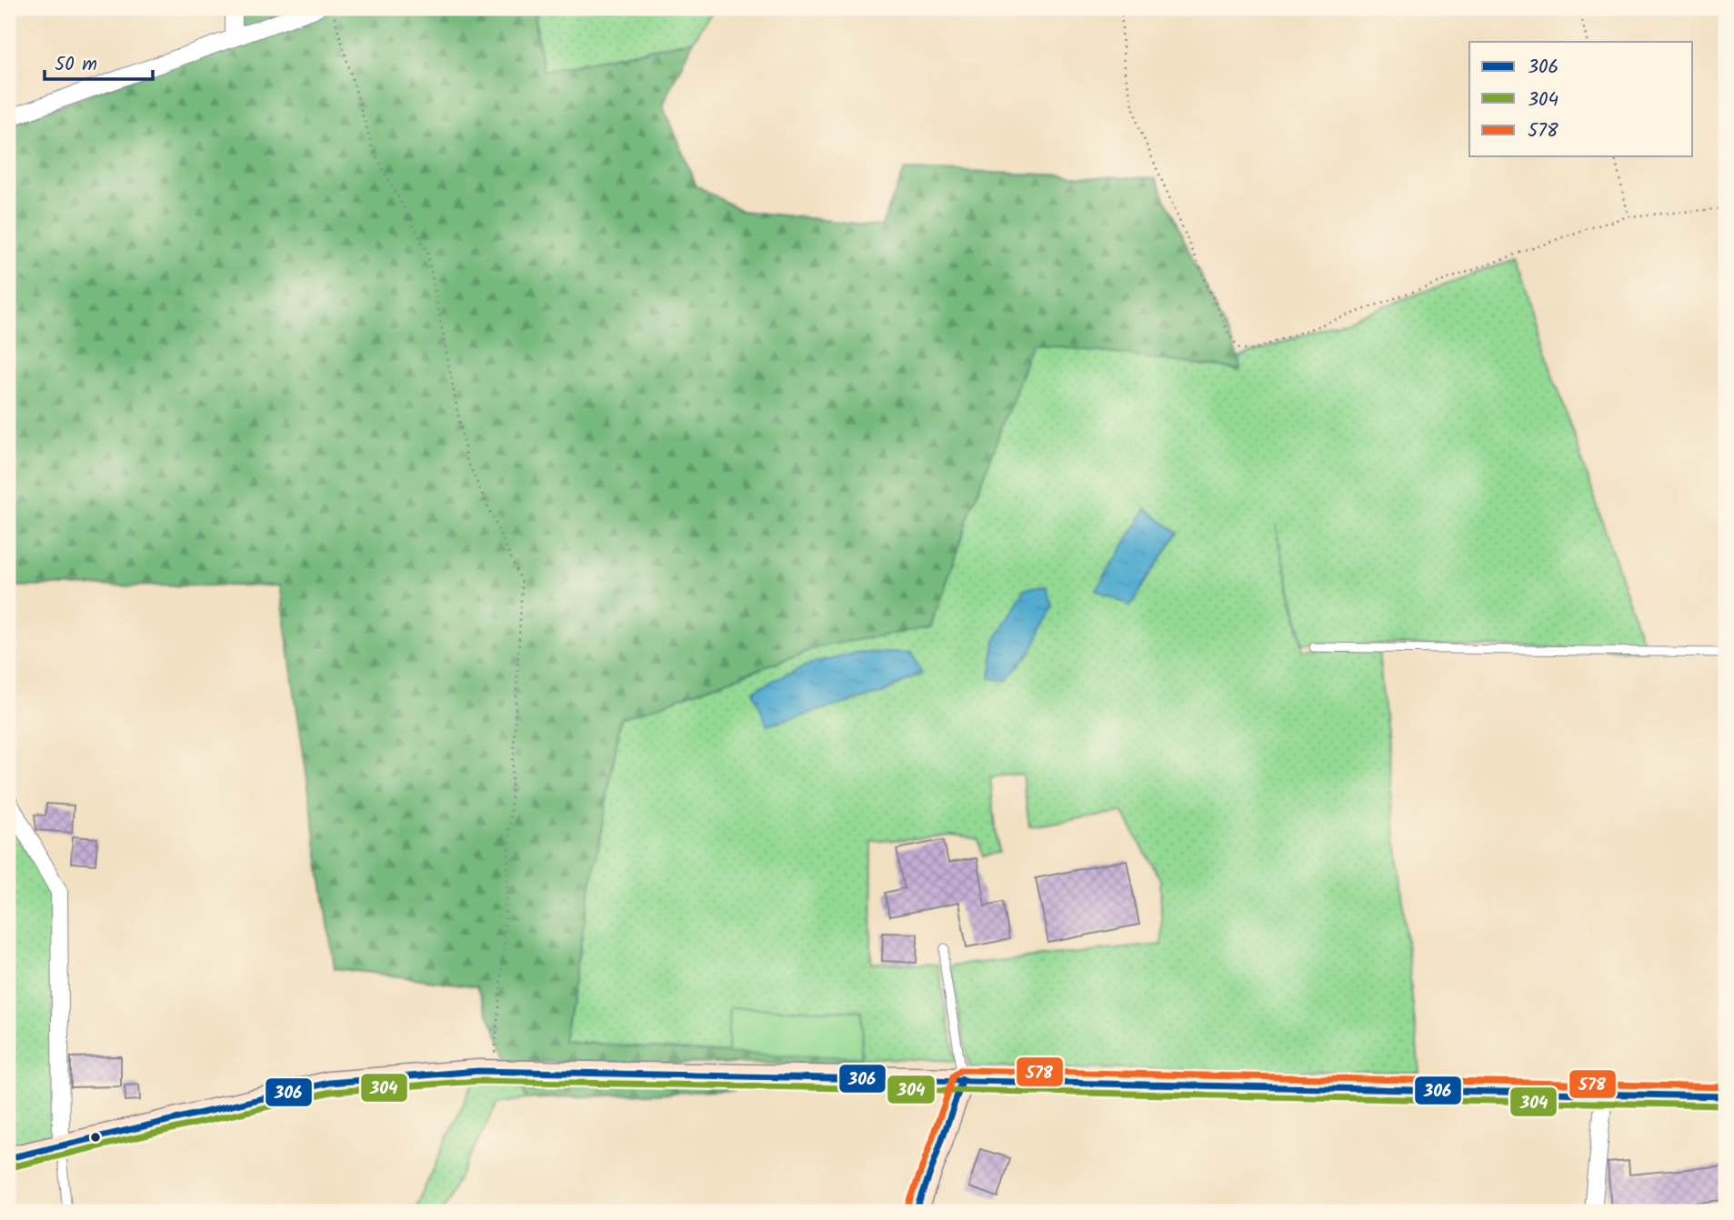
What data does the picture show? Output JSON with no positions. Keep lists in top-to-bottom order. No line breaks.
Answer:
{"lines":["transit line 578","transit line 306","transit line 304"],"legend":["306","304","578"],"scale_bar":"50 m"}
